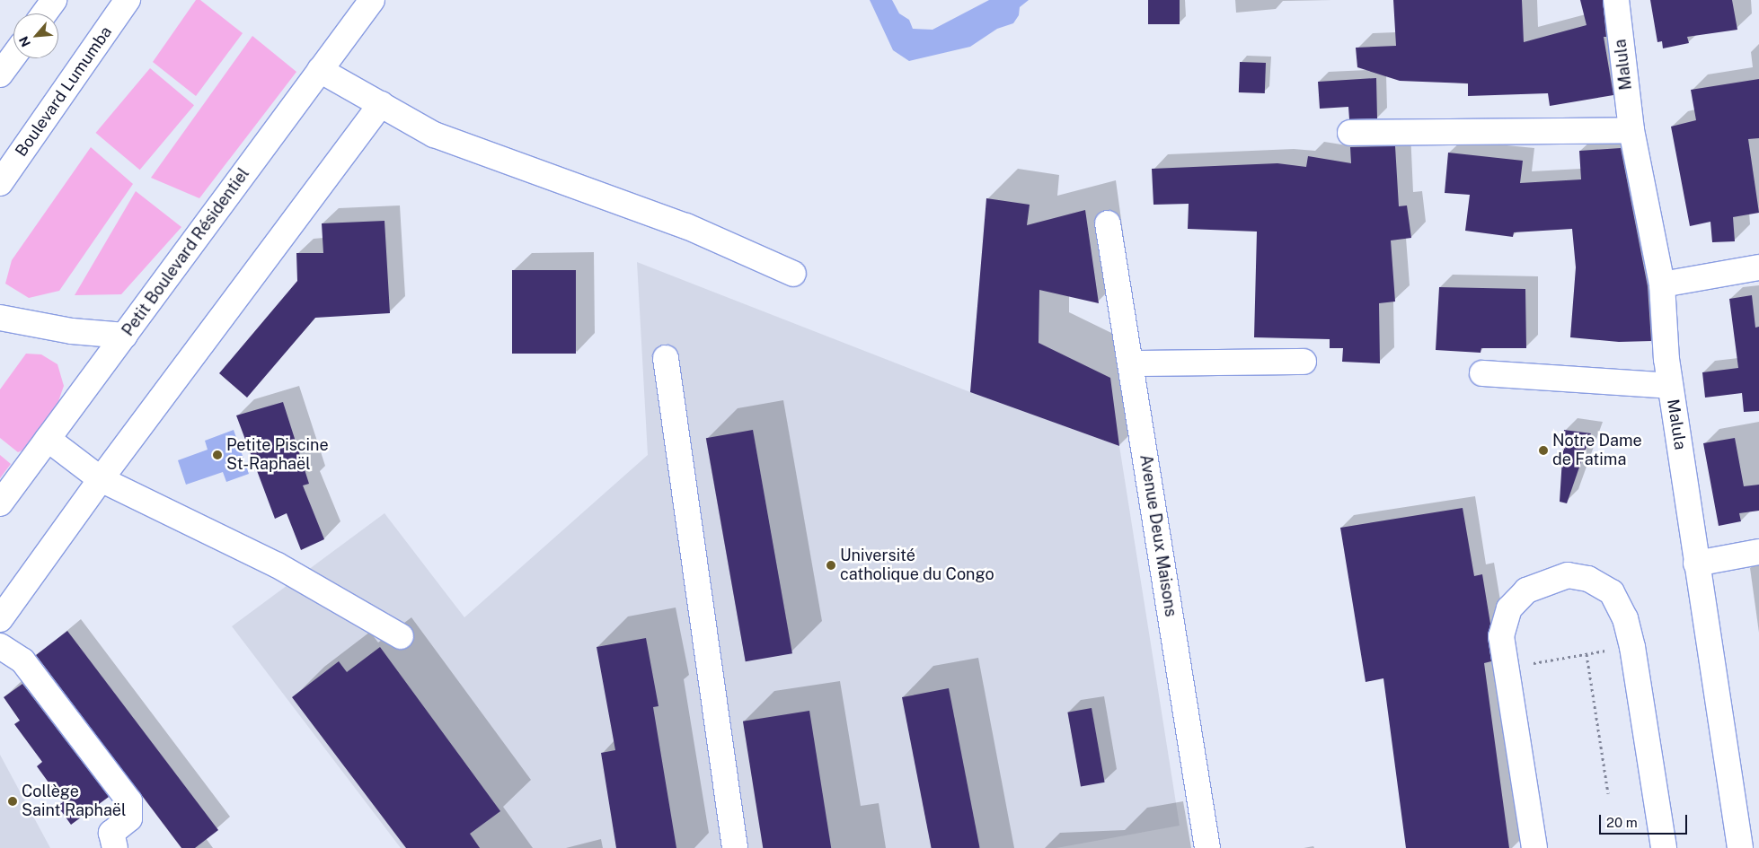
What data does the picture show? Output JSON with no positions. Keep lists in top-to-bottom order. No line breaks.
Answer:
{"streets":{"main road":["Malula","Boulevard Lumumba","Petit Boulevard Résidentiel","Avenue Deux Maisons"]},"places":["Notre Dame de Fatima","Petite Piscine St-Raphaël","Université catholique du Congo","Collège Saint Raphaël"],"scale_bar":"20 m","north":"bottom left"}
